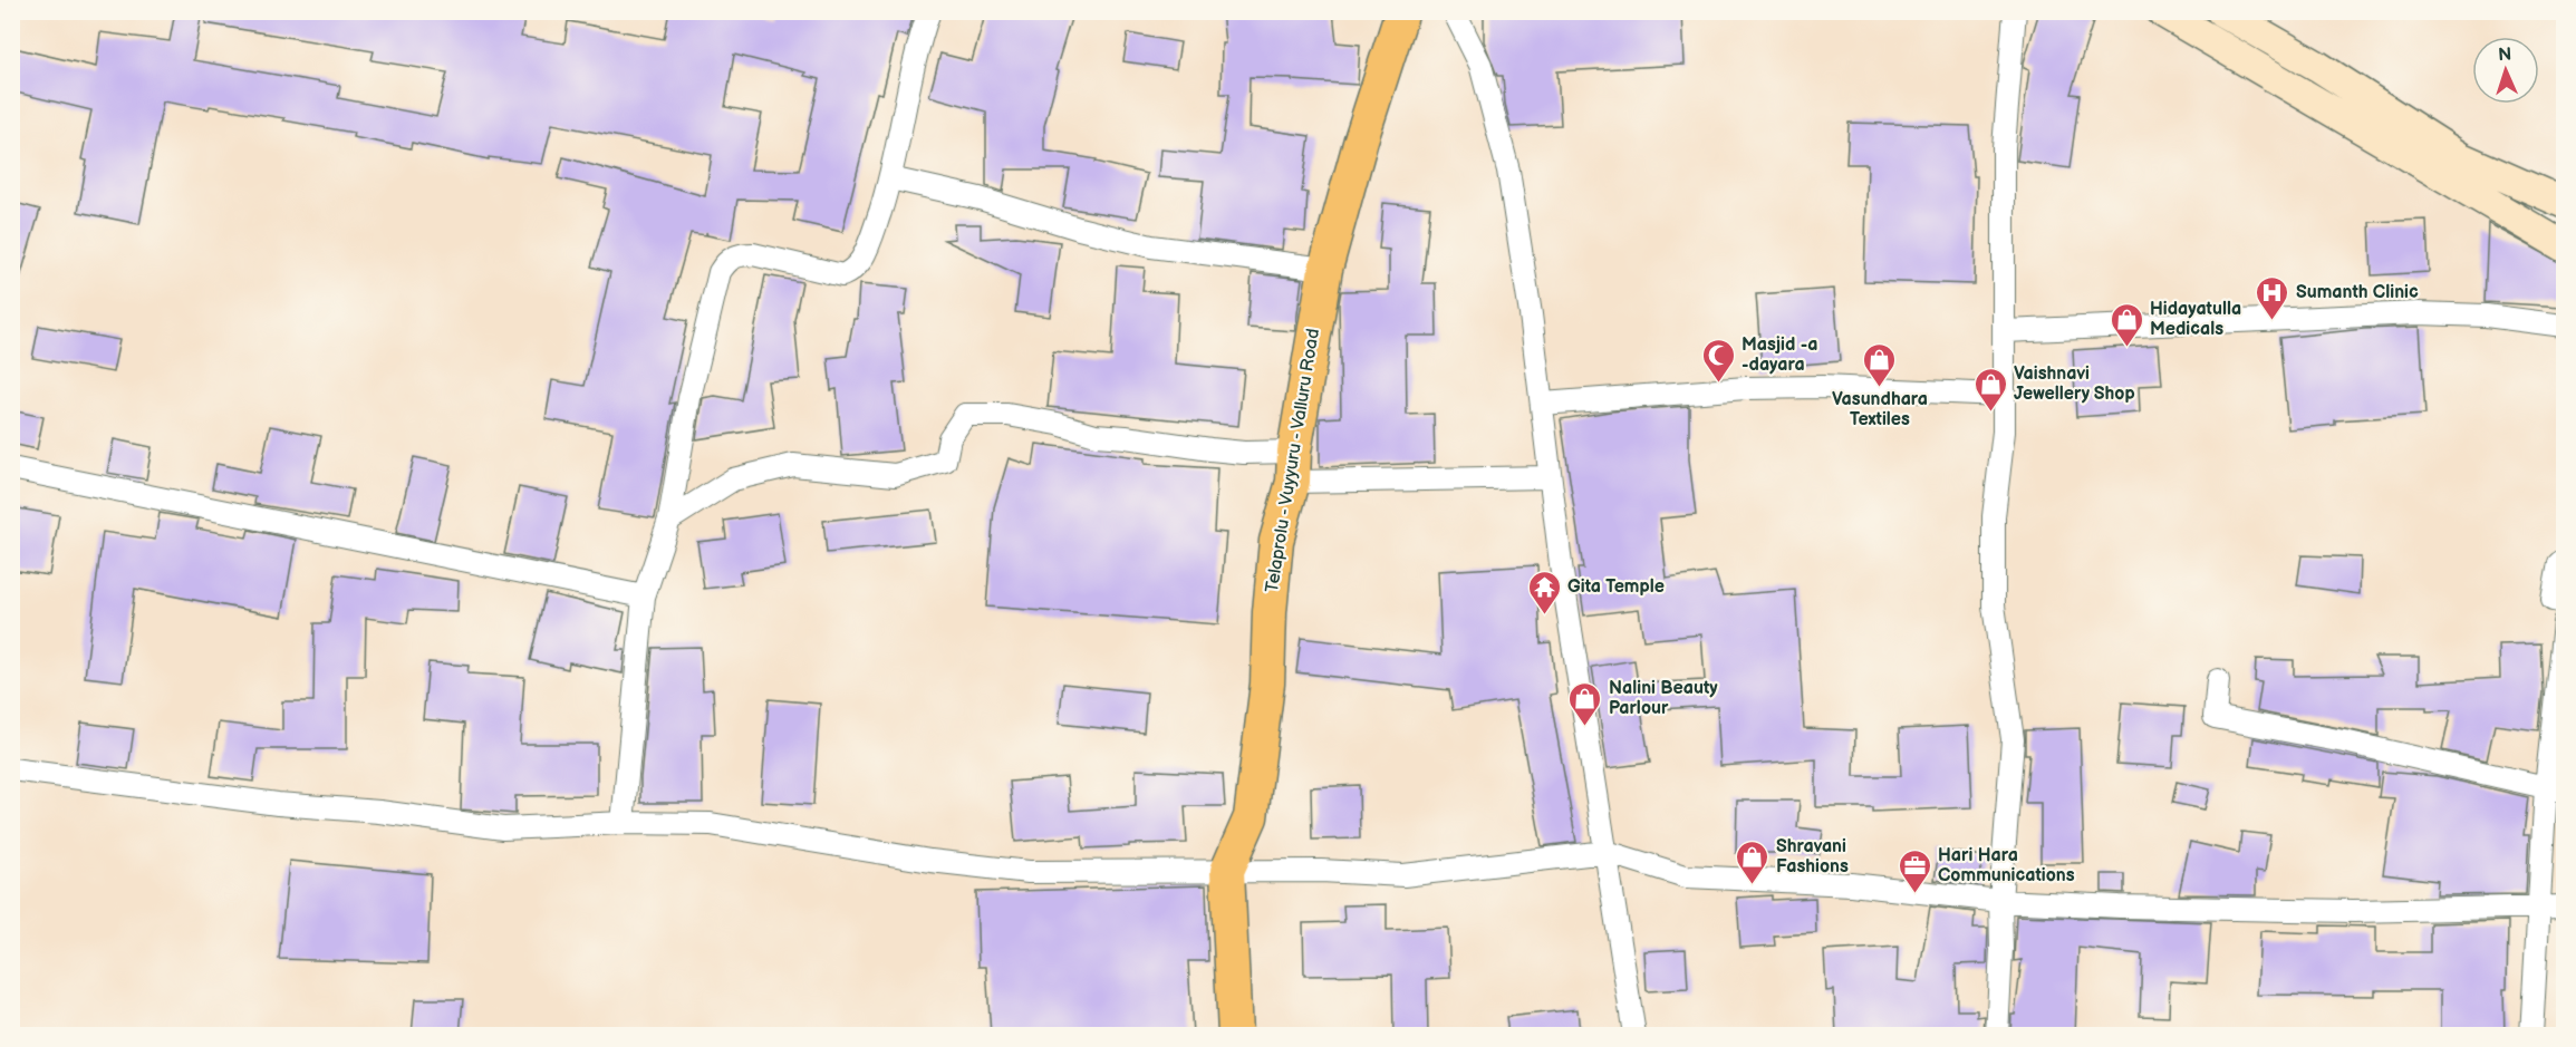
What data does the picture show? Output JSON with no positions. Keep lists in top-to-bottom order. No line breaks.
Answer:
{"streets":{"main road":["Telaprolu - Vuyyuru - Valluru Road"]},"places":{"hospital":["Sumanth Clinic"],"shop":["Hidayatulla Medicals","Vasundhara Textiles","Vaishnavi Jewellery Shop","Nalini Beauty Parlour","Shravani Fashions"],"mosque":["Masjid -a -dayara"],"temple":["Gita Temple"],"office":["Hari Hara Communications"]},"north":"top"}
